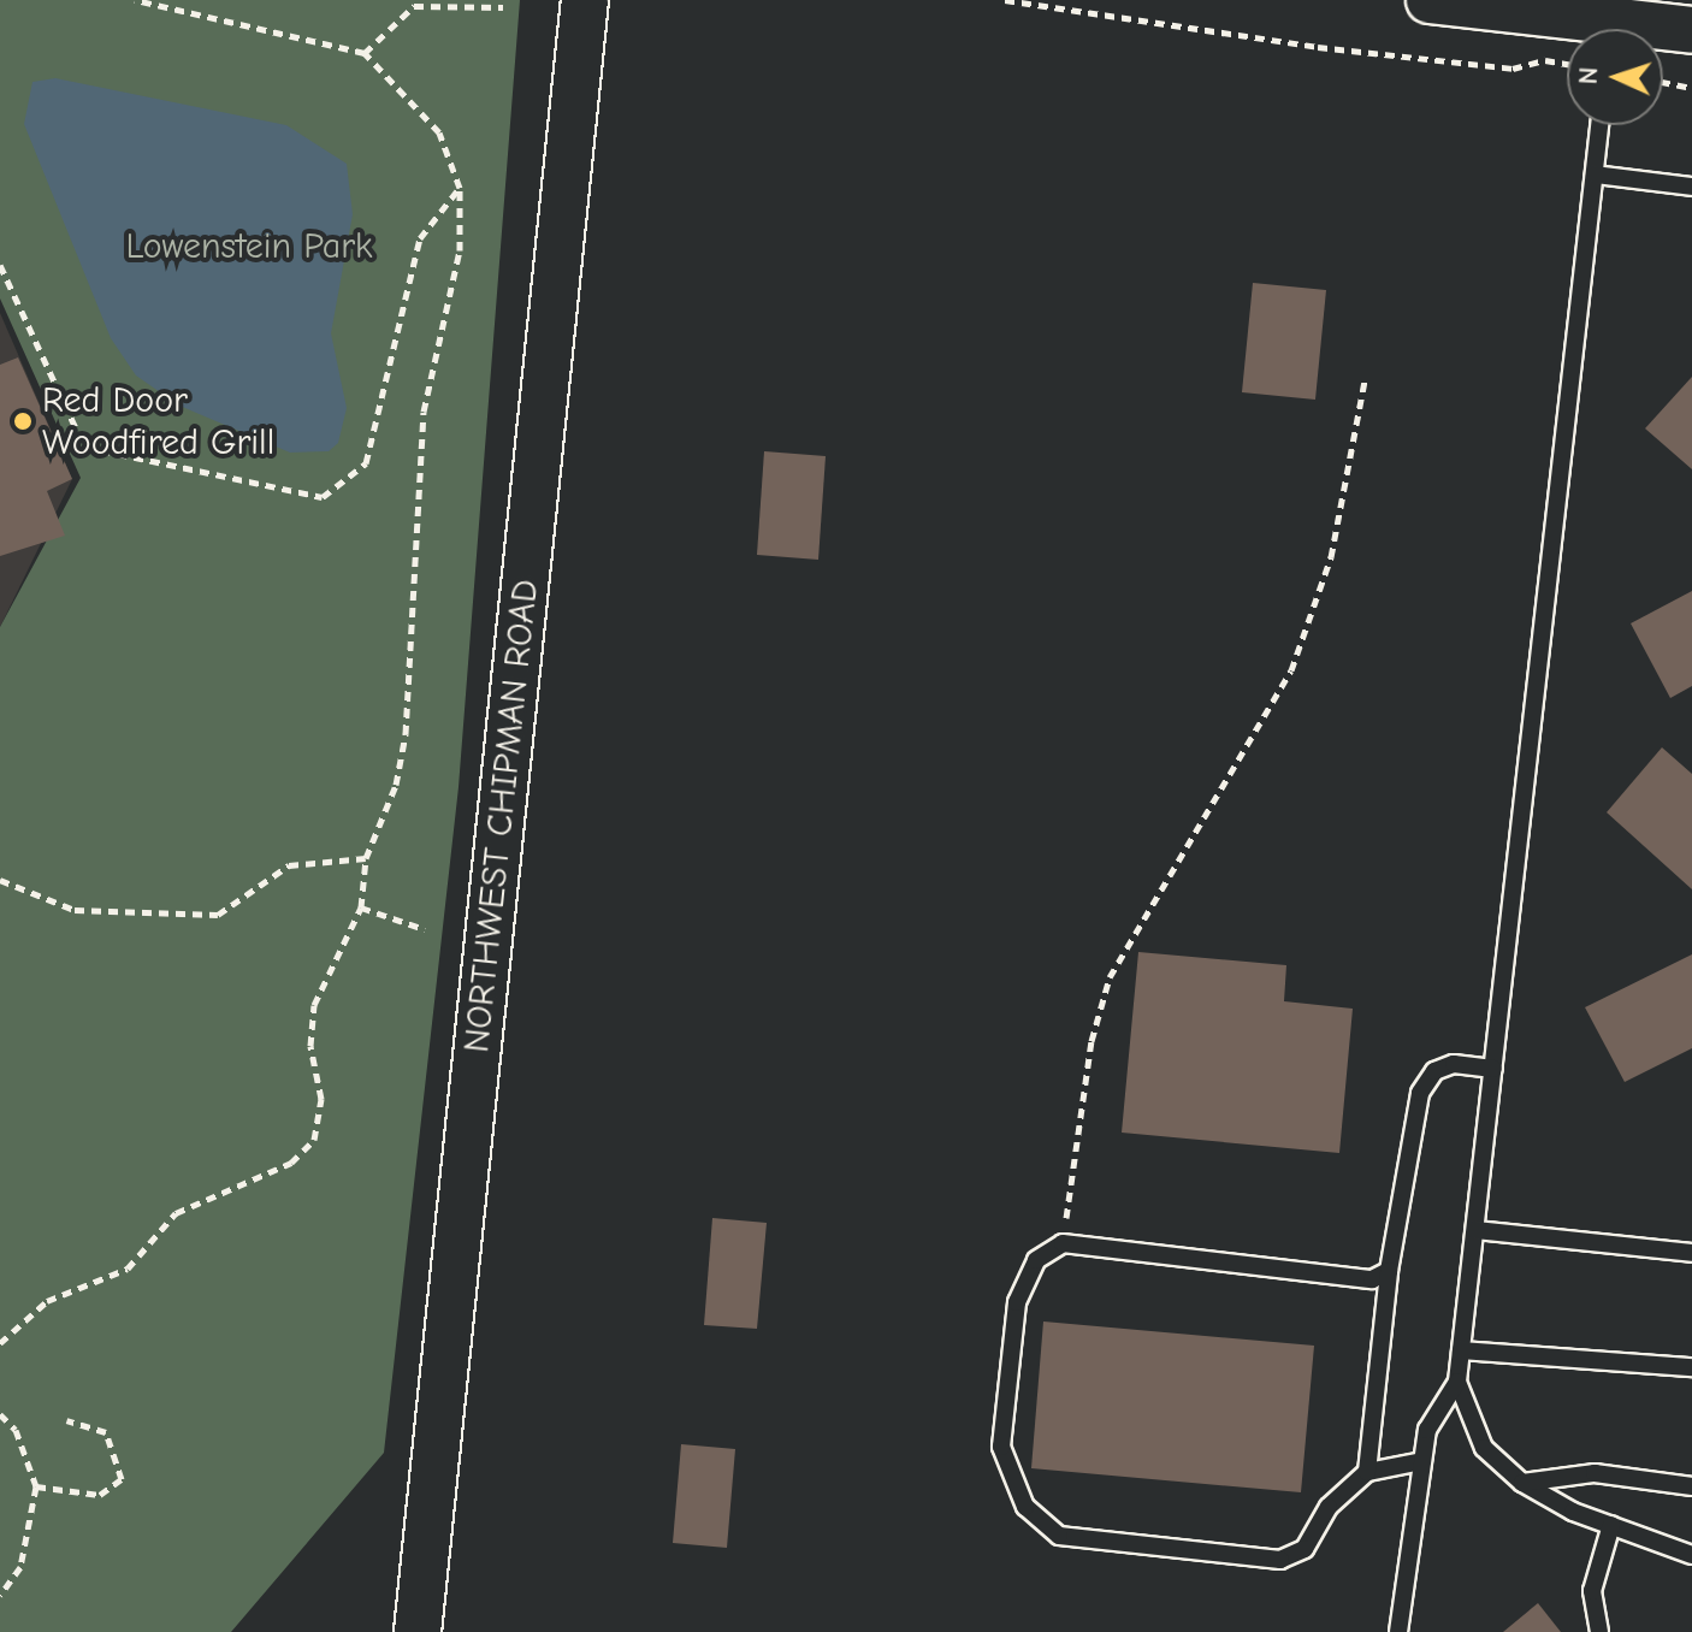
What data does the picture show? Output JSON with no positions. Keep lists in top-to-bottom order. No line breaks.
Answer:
{"streets":{"main road":["NORTHWEST CHIPMAN ROAD"]},"parks":["Lowenstein Park"],"places":["Red Door Woodfired Grill"],"north":"left"}
